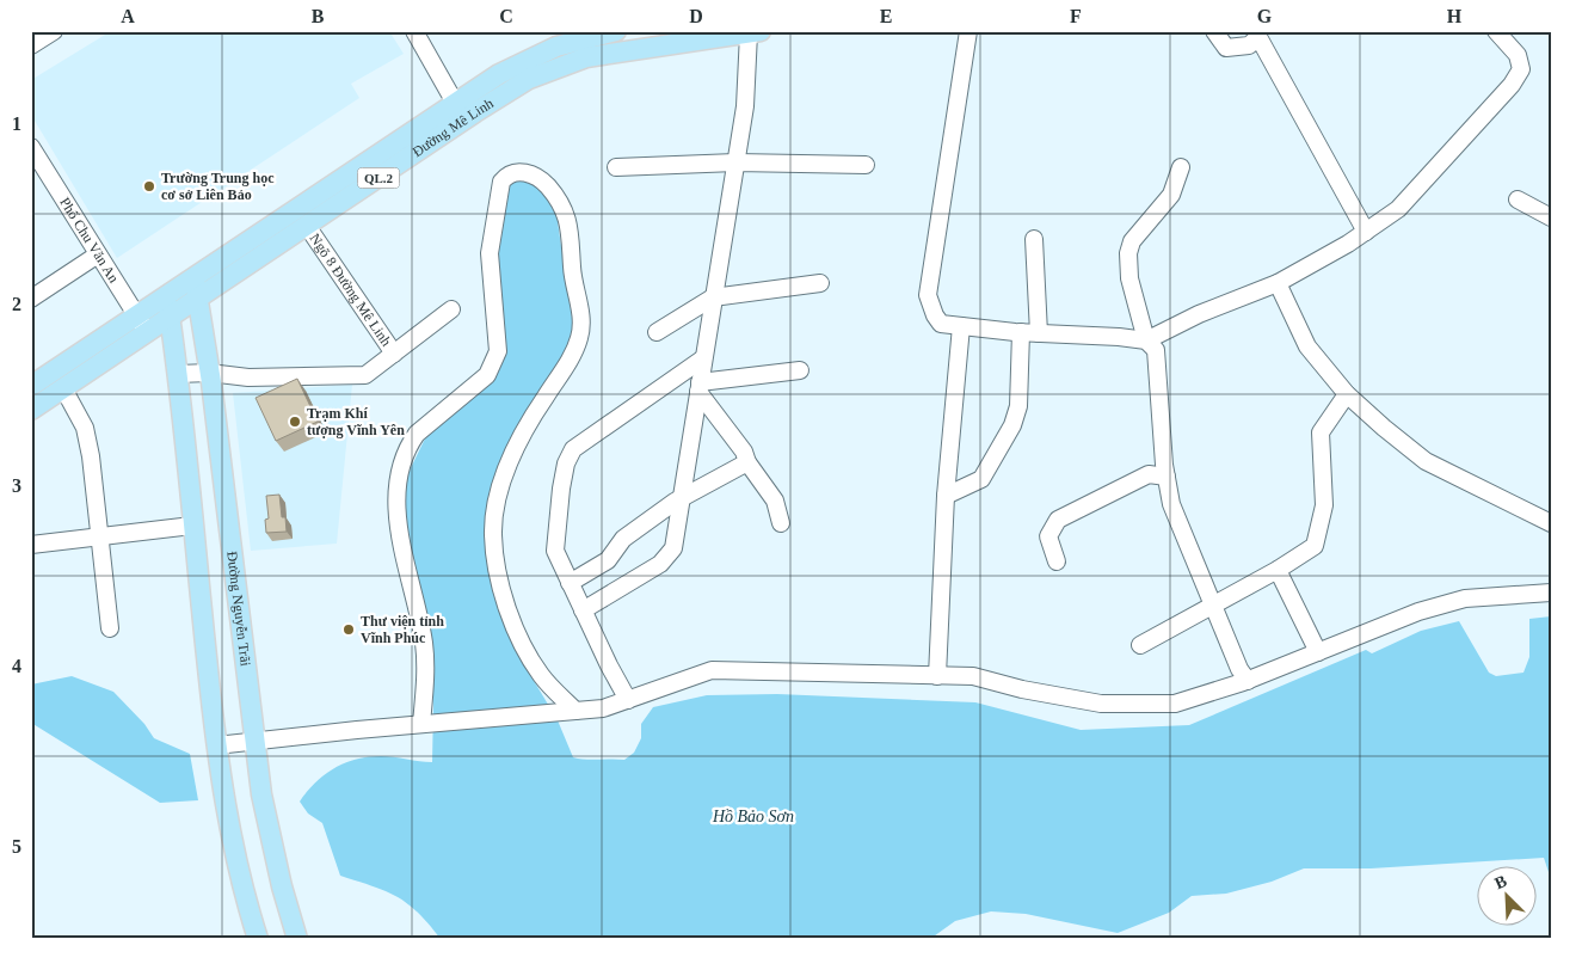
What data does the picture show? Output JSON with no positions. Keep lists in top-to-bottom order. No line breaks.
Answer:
{"streets":{"main road":["Đường Mê Linh","QL.2","Đường Nguyễn Trãi"],"street":["Phố Chu Văn An","Ngõ 8 Đường Mê Linh"]},"crossings":[["Đường Mê Linh","Phố Chu Văn An"],["Đường Mê Linh","Ngõ 8 Đường Mê Linh"],["Đường Mê Linh","Đường Nguyễn Trãi"]],"water":["Hồ Bảo Sơn"],"places":["Trường Trung học cơ sở Liên Bảo","Trạm Khí tượng Vĩnh Yên","Thư viện tỉnh Vĩnh Phúc"],"north":"top left","grid":{"columns":["A","B","C","D","E","F","G","H"],"rows":["1","2","3","4","5"]}}
